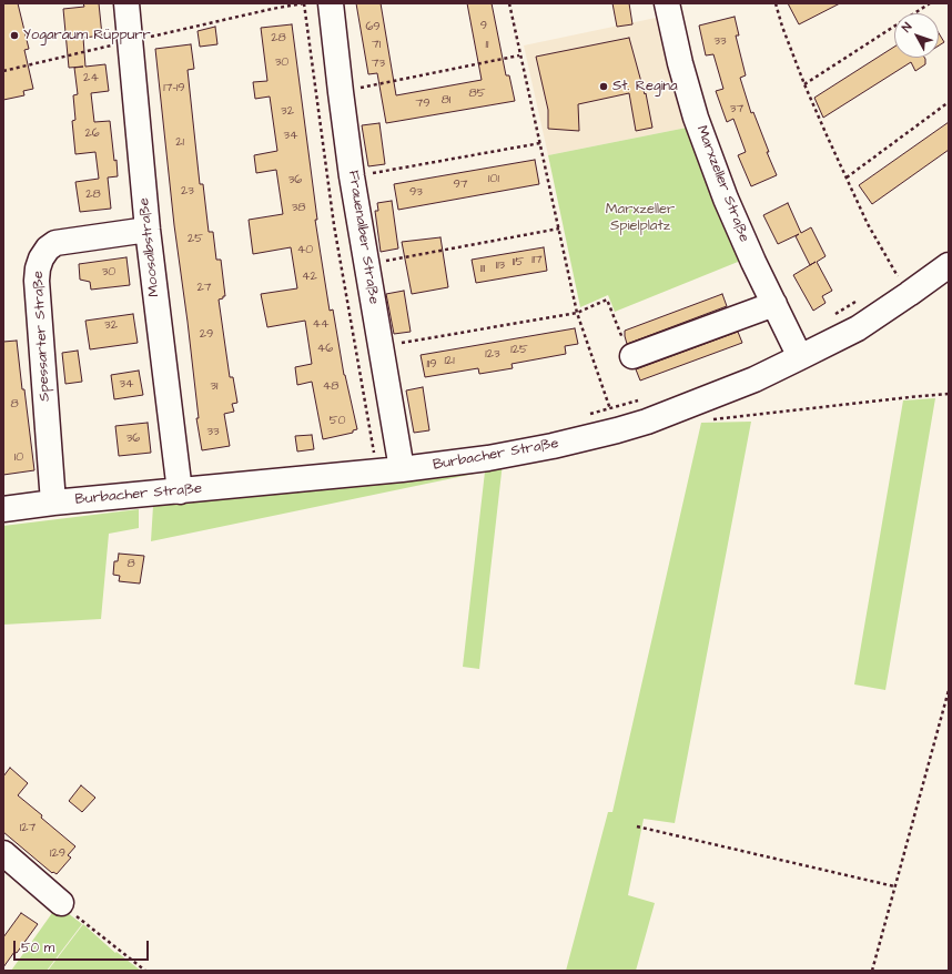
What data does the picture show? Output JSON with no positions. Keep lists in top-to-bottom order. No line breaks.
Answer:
{"streets":{"street":["Marxzeller Straße","Frauenalber Straße","Moosalbstraße","Spessarter Straße","Burbacher Straße"]},"crossings":[["Marxzeller Straße","Burbacher Straße"],["Frauenalber Straße","Burbacher Straße"],["Moosalbstraße","Spessarter Straße"],["Moosalbstraße","Burbacher Straße"],["Spessarter Straße","Burbacher Straße"]],"parks":["Marxzeller Spielplatz"],"places":["Yogaraum Rüppurr","St. Regina"],"house_numbers":["9","69","28","33","71","11","30","73","24","17-19","85","81","79","37","32","26","34","21","101","36","97","23","93","28","38","25","40","117","115","113","111","30","42","27","44","32","29","46","125","123","121","119","34","31","48","8","50","33","36","10","8","127","129"],"scale_bar":"50 m","north":"top left"}
